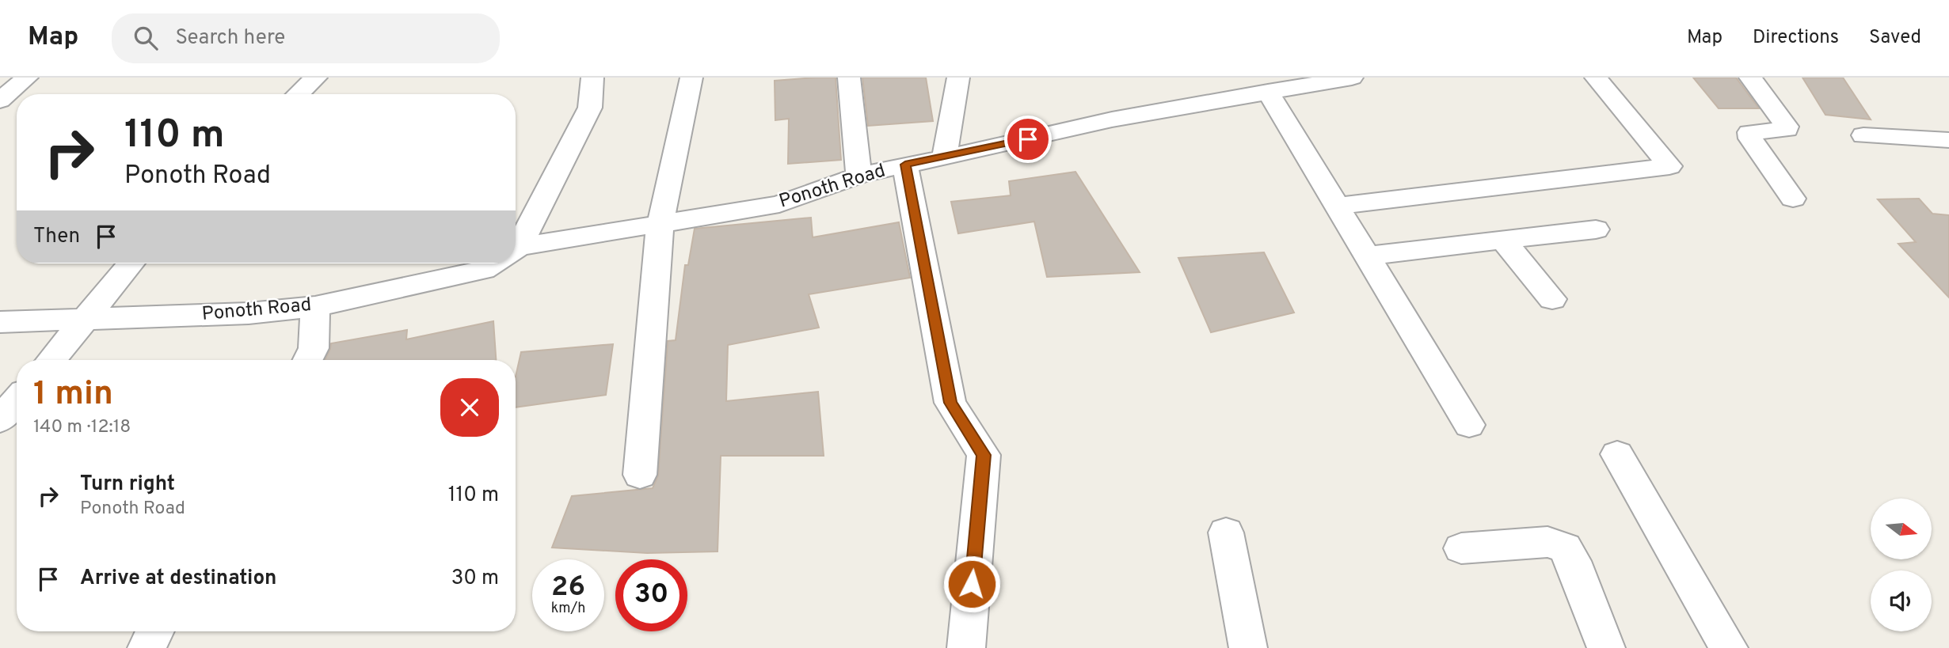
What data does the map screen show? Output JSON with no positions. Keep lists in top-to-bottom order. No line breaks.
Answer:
{"streets":{"street":["Ponoth Road"]},"north":"right","page":{"header":"Map","search":"Search here","nav":["Map","Directions","Saved"],"turn":["110 m","Ponoth Road"],"then":"Then","heading":["1 min","140 m · 12:18"],"list":[{"name":"Turn right","note":"Ponoth Road","value":"110 m"},{"name":"Arrive at destination","value":"30 m"}],"speed":"26 km/h","limit":"30"}}
